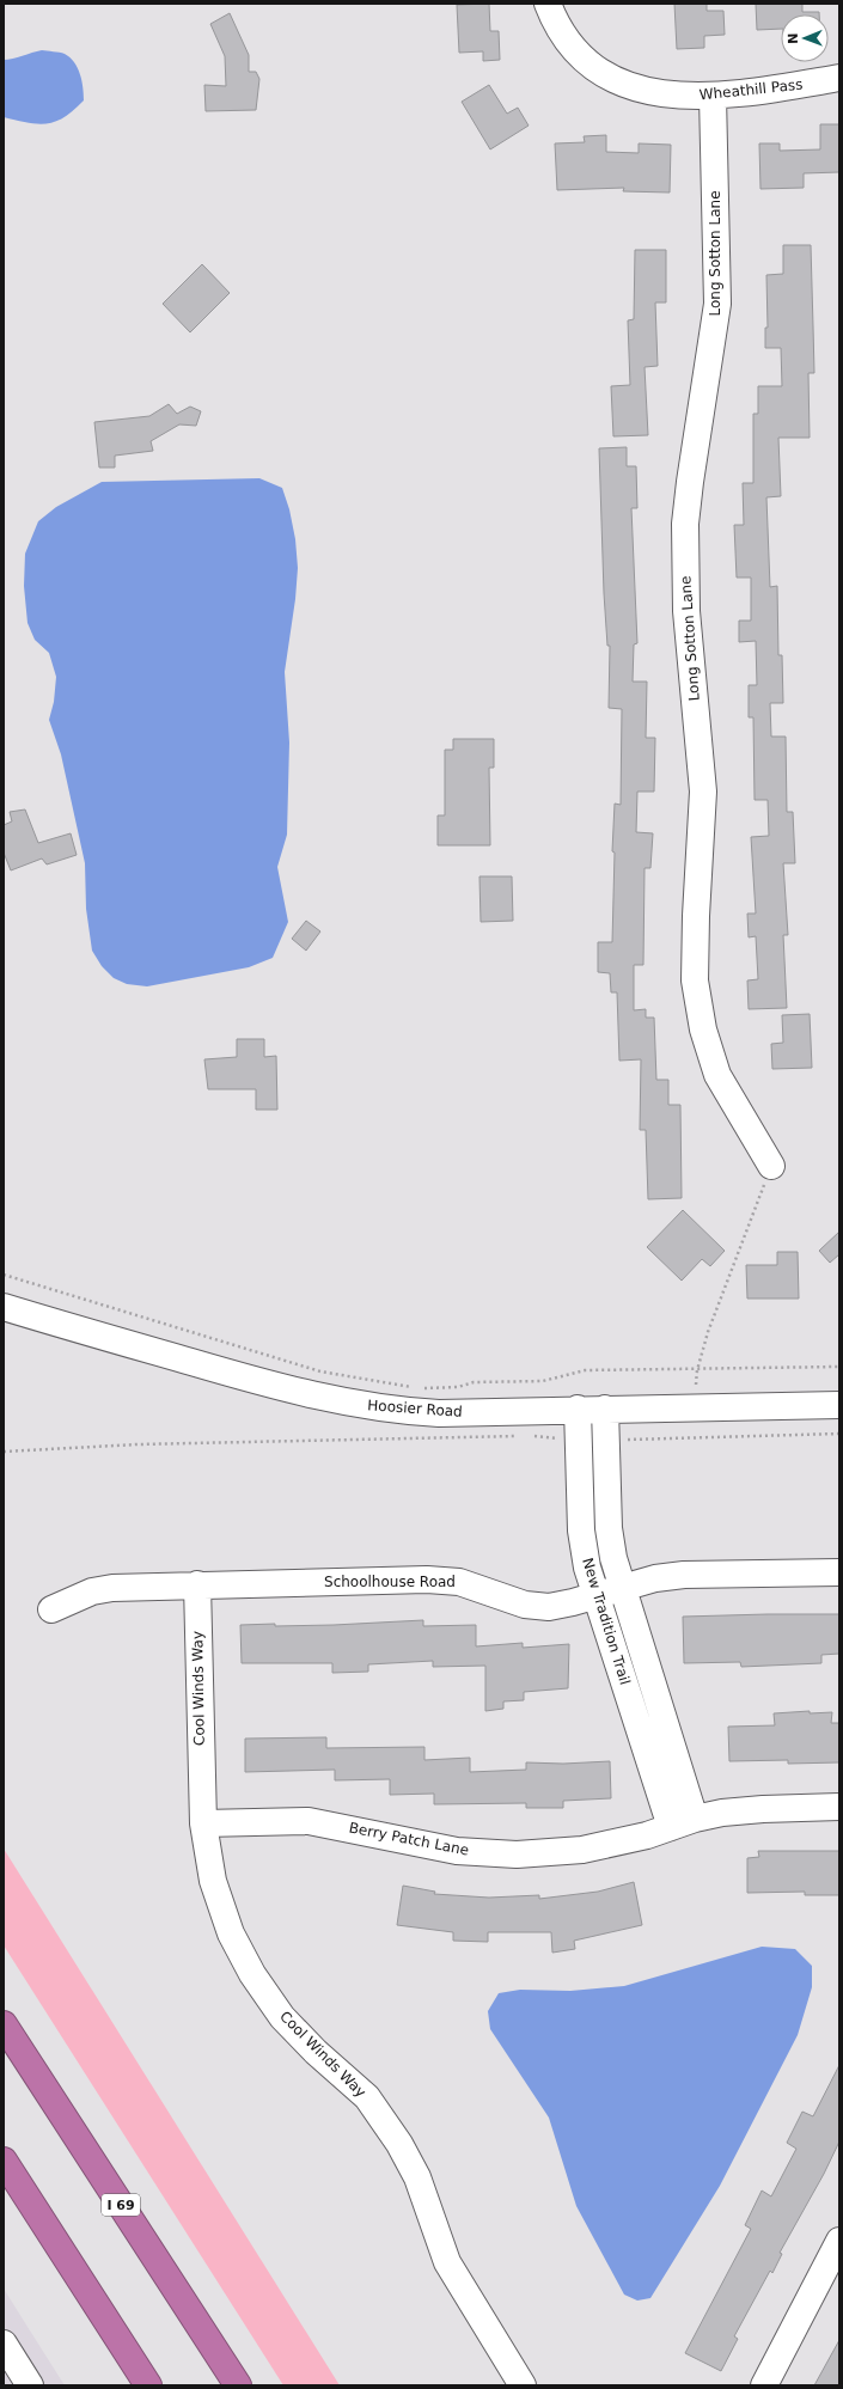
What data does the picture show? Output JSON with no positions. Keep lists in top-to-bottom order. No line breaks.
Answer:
{"streets":{"highway":["I 69"],"street":["Wheathill Pass","Long Sotton Lane","Hoosier Road","Schoolhouse Road","New Tradition Trail","Cool Winds Way","Berry Patch Lane"]},"crossings":[["Wheathill Pass","Long Sotton Lane"],["Hoosier Road","New Tradition Trail"],["Schoolhouse Road","New Tradition Trail"],["Schoolhouse Road","Cool Winds Way"],["New Tradition Trail","Berry Patch Lane"],["Cool Winds Way","Berry Patch Lane"]],"north":"left"}
